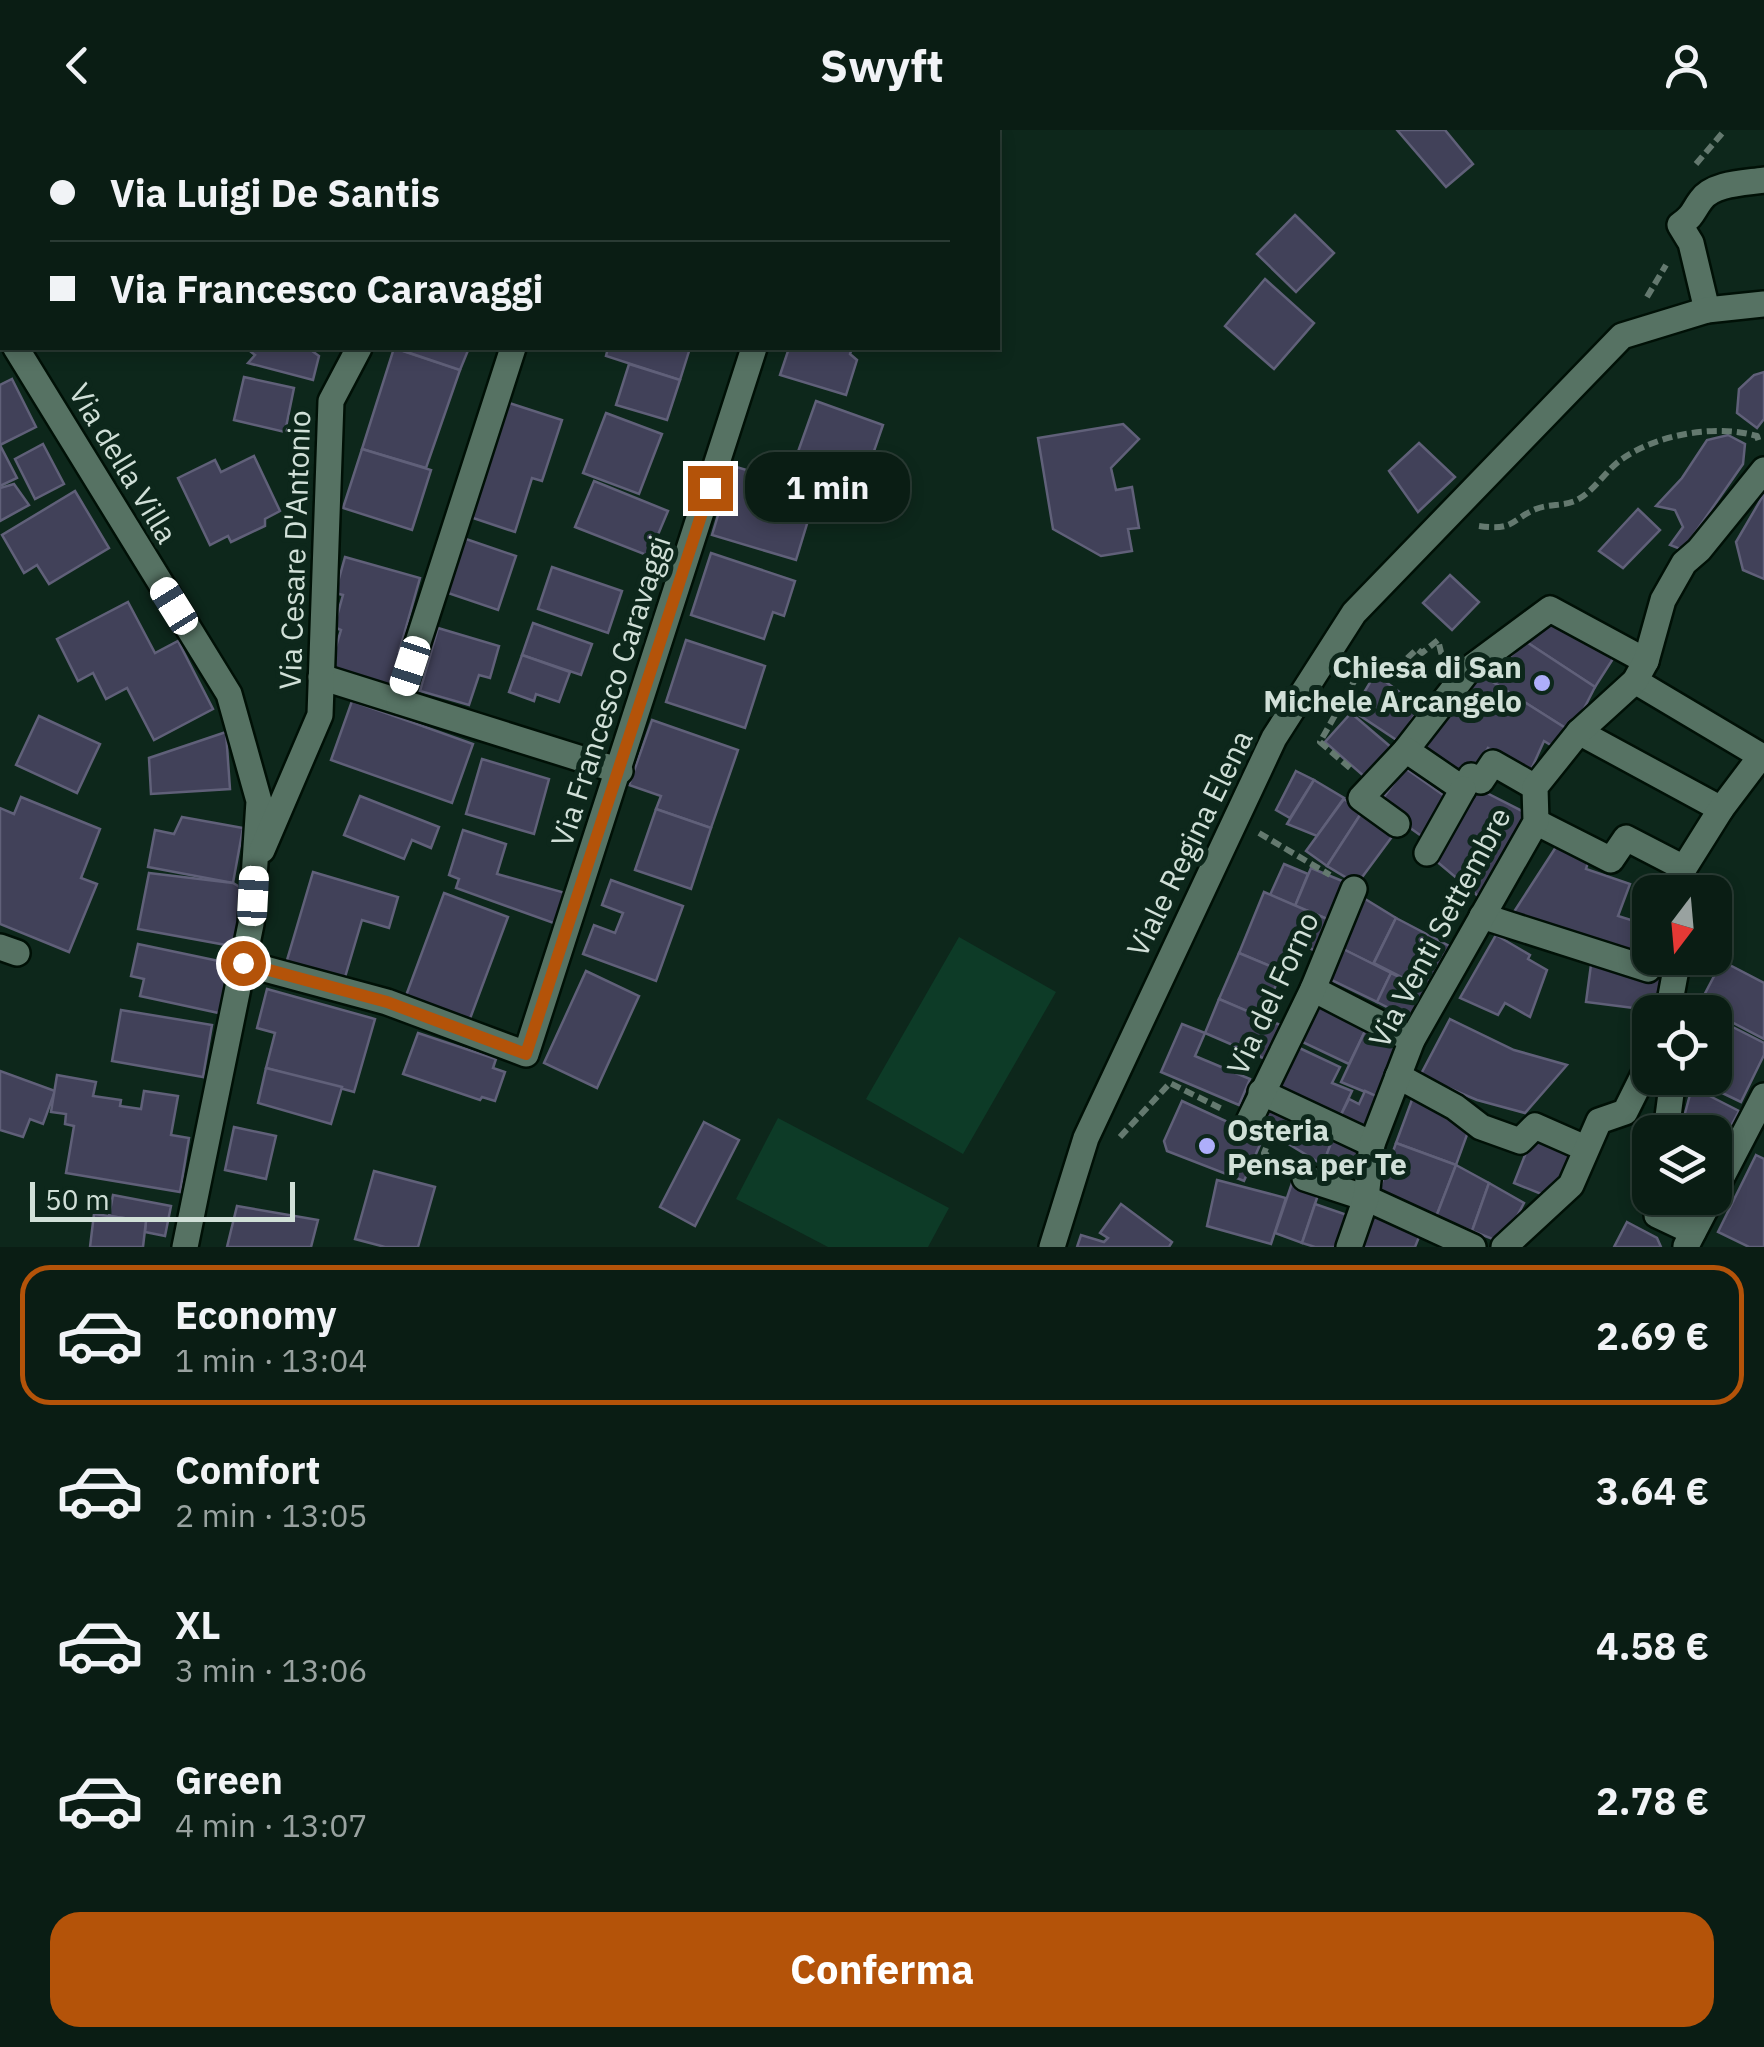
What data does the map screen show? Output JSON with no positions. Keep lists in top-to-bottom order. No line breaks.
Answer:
{"streets":{"street":["Via della Villa","Via Cesare D'Antonio","Via Francesco Caravaggi","Viale Regina Elena","Via Venti Settembre","Via del Forno"]},"crossings":[["Via della Villa","Via Cesare D'Antonio"],["Via della Villa","Via Francesco Caravaggi"]],"places":["Chiesa di San Michele Arcangelo","Osteria Pensa per Te"],"scale_bar":"50 m","north":"bottom","page":{"header":"Swyft","banner":["Via Luigi De Santis","Via Francesco Caravaggi"],"bubble":"1 min","scale":"50 m","list":[{"name":"Economy","note":"1 min · 13:04","value":"2.69 €"},{"name":"Comfort","note":"2 min · 13:05","value":"3.64 €"},{"name":"XL","note":"3 min · 13:06","value":"4.58 €"},{"name":"Green","note":"4 min · 13:07","value":"2.78 €"}],"buttons":"Conferma"}}
